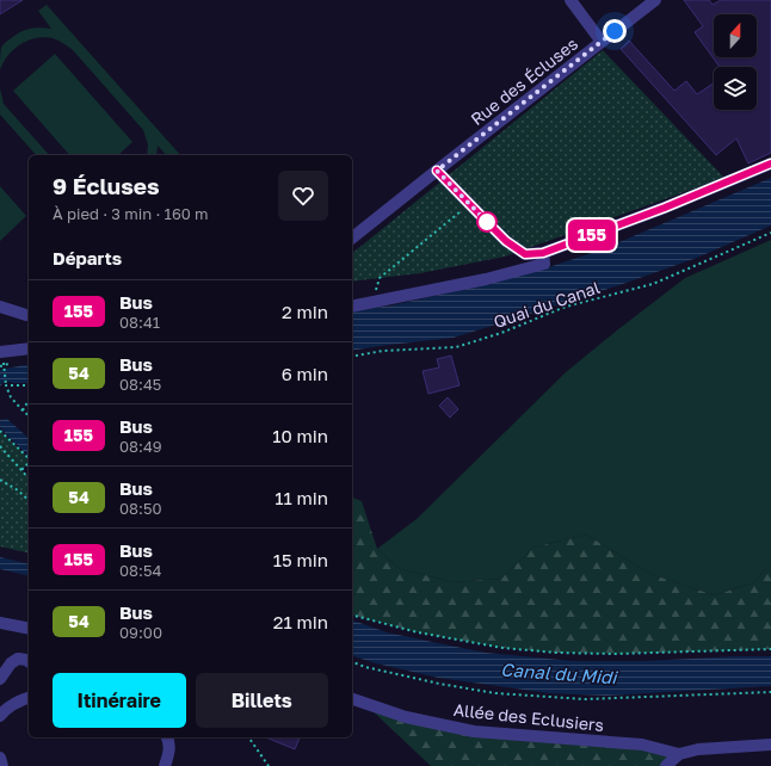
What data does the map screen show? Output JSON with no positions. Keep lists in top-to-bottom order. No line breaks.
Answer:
{"streets":{"street":["Rue des Écluses","Allée des Eclusiers"],"path":["Quai du Canal"]},"water":["Canal du Midi"],"lines":["bus line 155"],"north":"top","page":{"on_map":"155","heading":[["9 Écluses","À pied · 3 min · 160 m"],"Départs"],"list":[{"mark":"155","name":"Bus","note":"08:41","value":"2 min"},{"mark":"54","name":"Bus","note":"08:45","value":"6 min"},{"mark":"155","name":"Bus","note":"08:49","value":"10 min"},{"mark":"54","name":"Bus","note":"08:50","value":"11 min"},{"mark":"155","name":"Bus","note":"08:54","value":"15 min"},{"mark":"54","name":"Bus","note":"09:00","value":"21 min"}],"buttons":["Itinéraire","Billets"]}}
